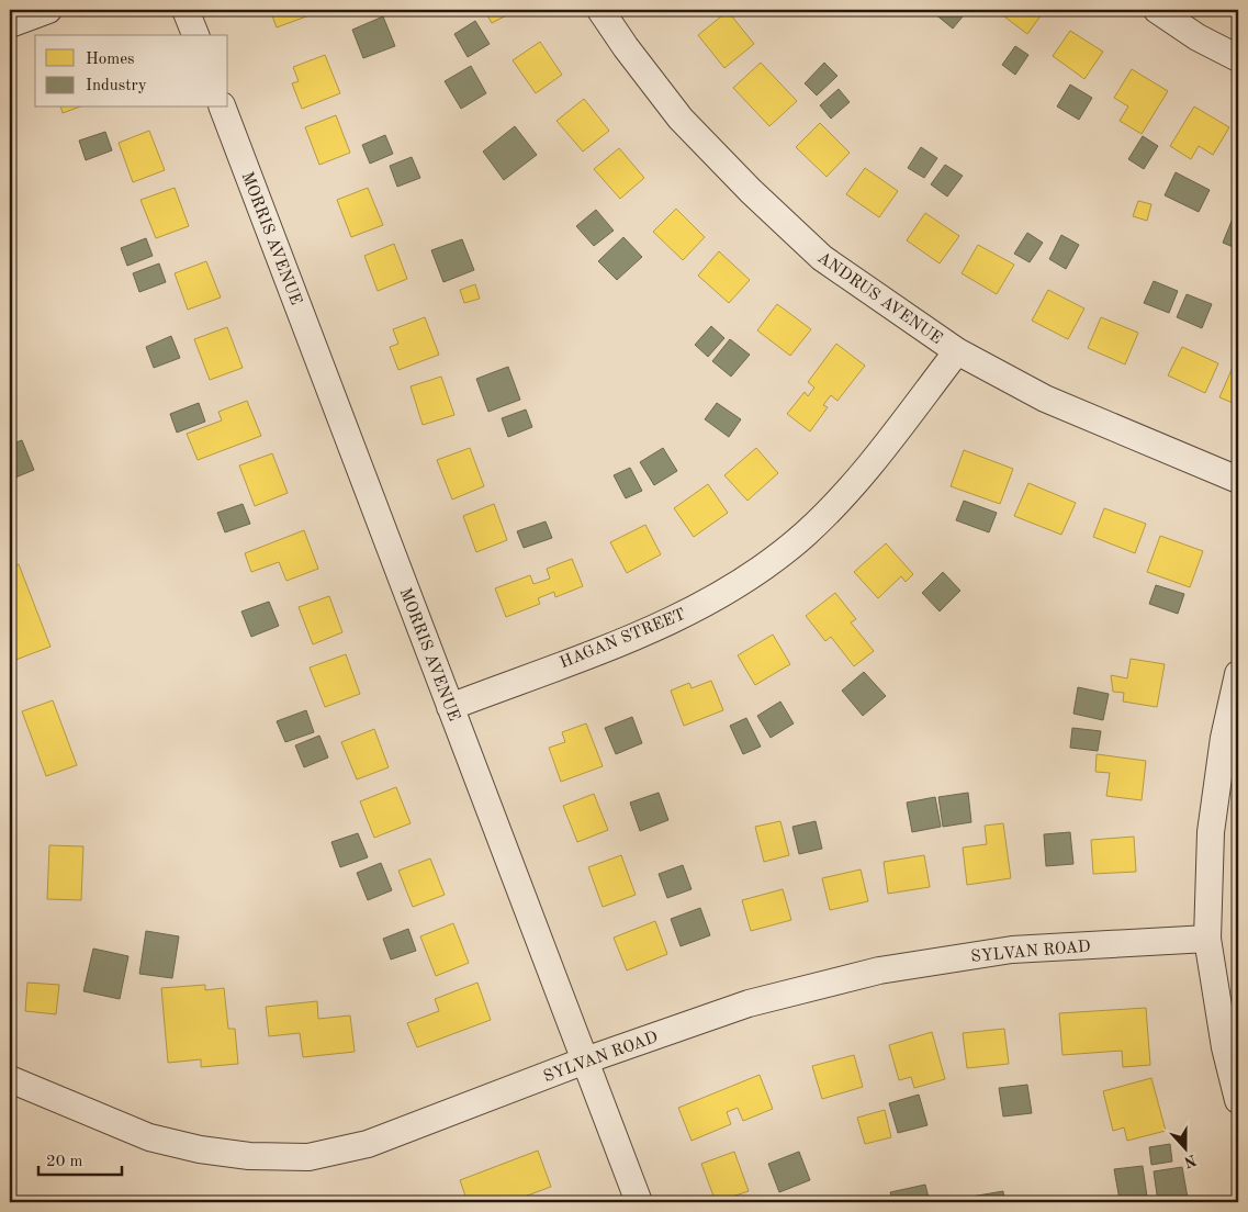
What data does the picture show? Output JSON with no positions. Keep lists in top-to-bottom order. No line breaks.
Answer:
{"streets":{"street":["MORRIS AVENUE","ANDRUS AVENUE","HAGAN STREET","SYLVAN ROAD"]},"crossings":[["MORRIS AVENUE","HAGAN STREET"],["MORRIS AVENUE","SYLVAN ROAD"],["ANDRUS AVENUE","HAGAN STREET"]],"legend":["Homes","Industry"],"scale_bar":"20 m","north":"bottom"}
